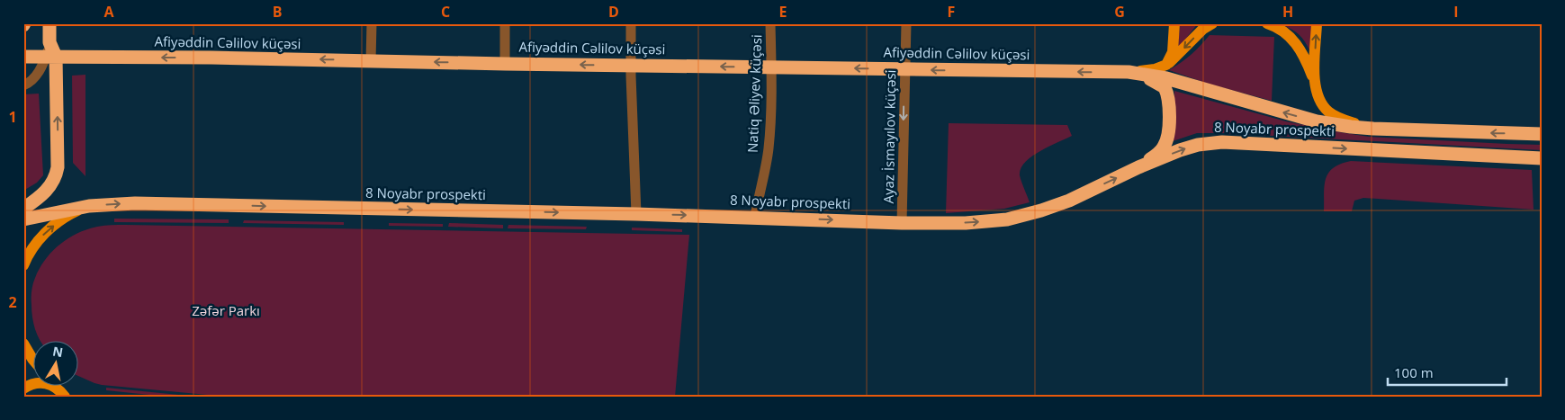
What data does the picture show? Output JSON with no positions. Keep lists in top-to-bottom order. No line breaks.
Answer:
{"streets":{"highway":["Afiyəddin Cəlilov küçəsi","8 Noyabr prospekti"],"street":["Natiq Əliyev küçəsi","Ayaz İsmayılov küçəsi"]},"crossings":[["Afiyəddin Cəlilov küçəsi","Natiq Əliyev küçəsi"],["Afiyəddin Cəlilov küçəsi","8 Noyabr prospekti"],["Afiyəddin Cəlilov küçəsi","Ayaz İsmayılov küçəsi"],["Natiq Əliyev küçəsi","8 Noyabr prospekti"],["8 Noyabr prospekti","Ayaz İsmayılov küçəsi"]],"one_way":["Afiyəddin Cəlilov küçəsi","Ayaz İsmayılov küçəsi"],"parks":["Zəfər Parkı"],"scale_bar":"100 m","north":"top","grid":{"columns":["A","B","C","D","E","F","G","H","I"],"rows":["1","2"]}}
